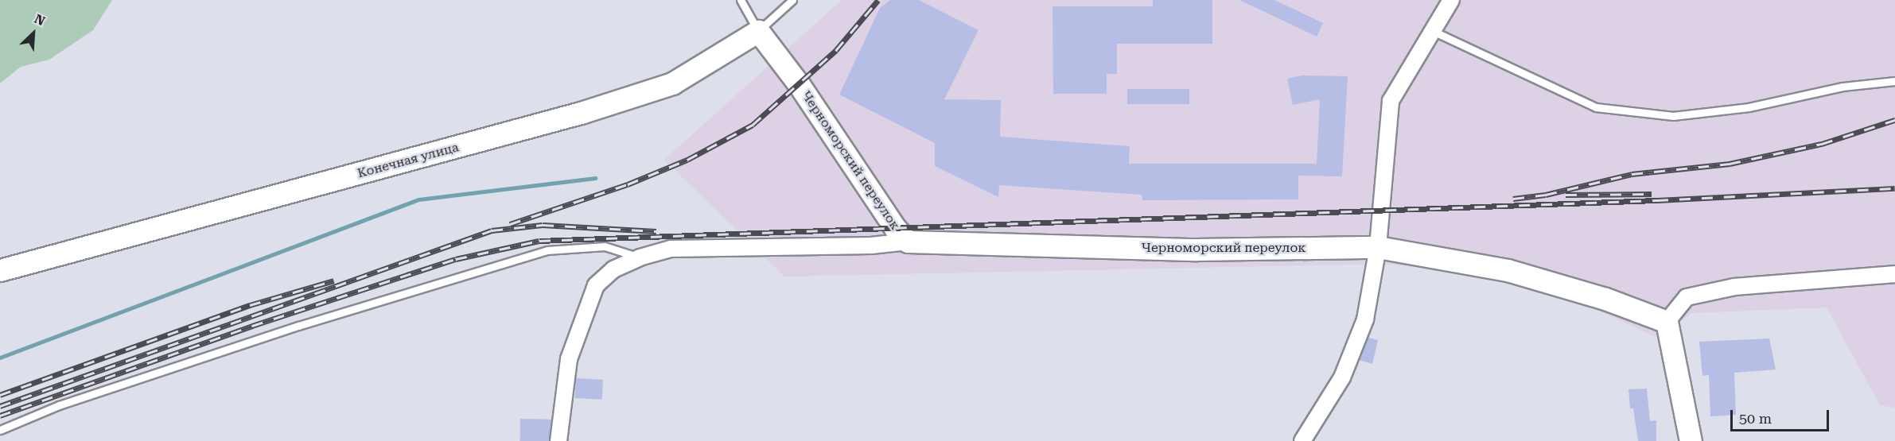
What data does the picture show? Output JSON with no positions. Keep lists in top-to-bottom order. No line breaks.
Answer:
{"streets":{"street":["Конечная улица","Черноморский переулок"]},"crossings":[["Конечная улица","Черноморский переулок"]],"scale_bar":"50 m","north":"top right"}
